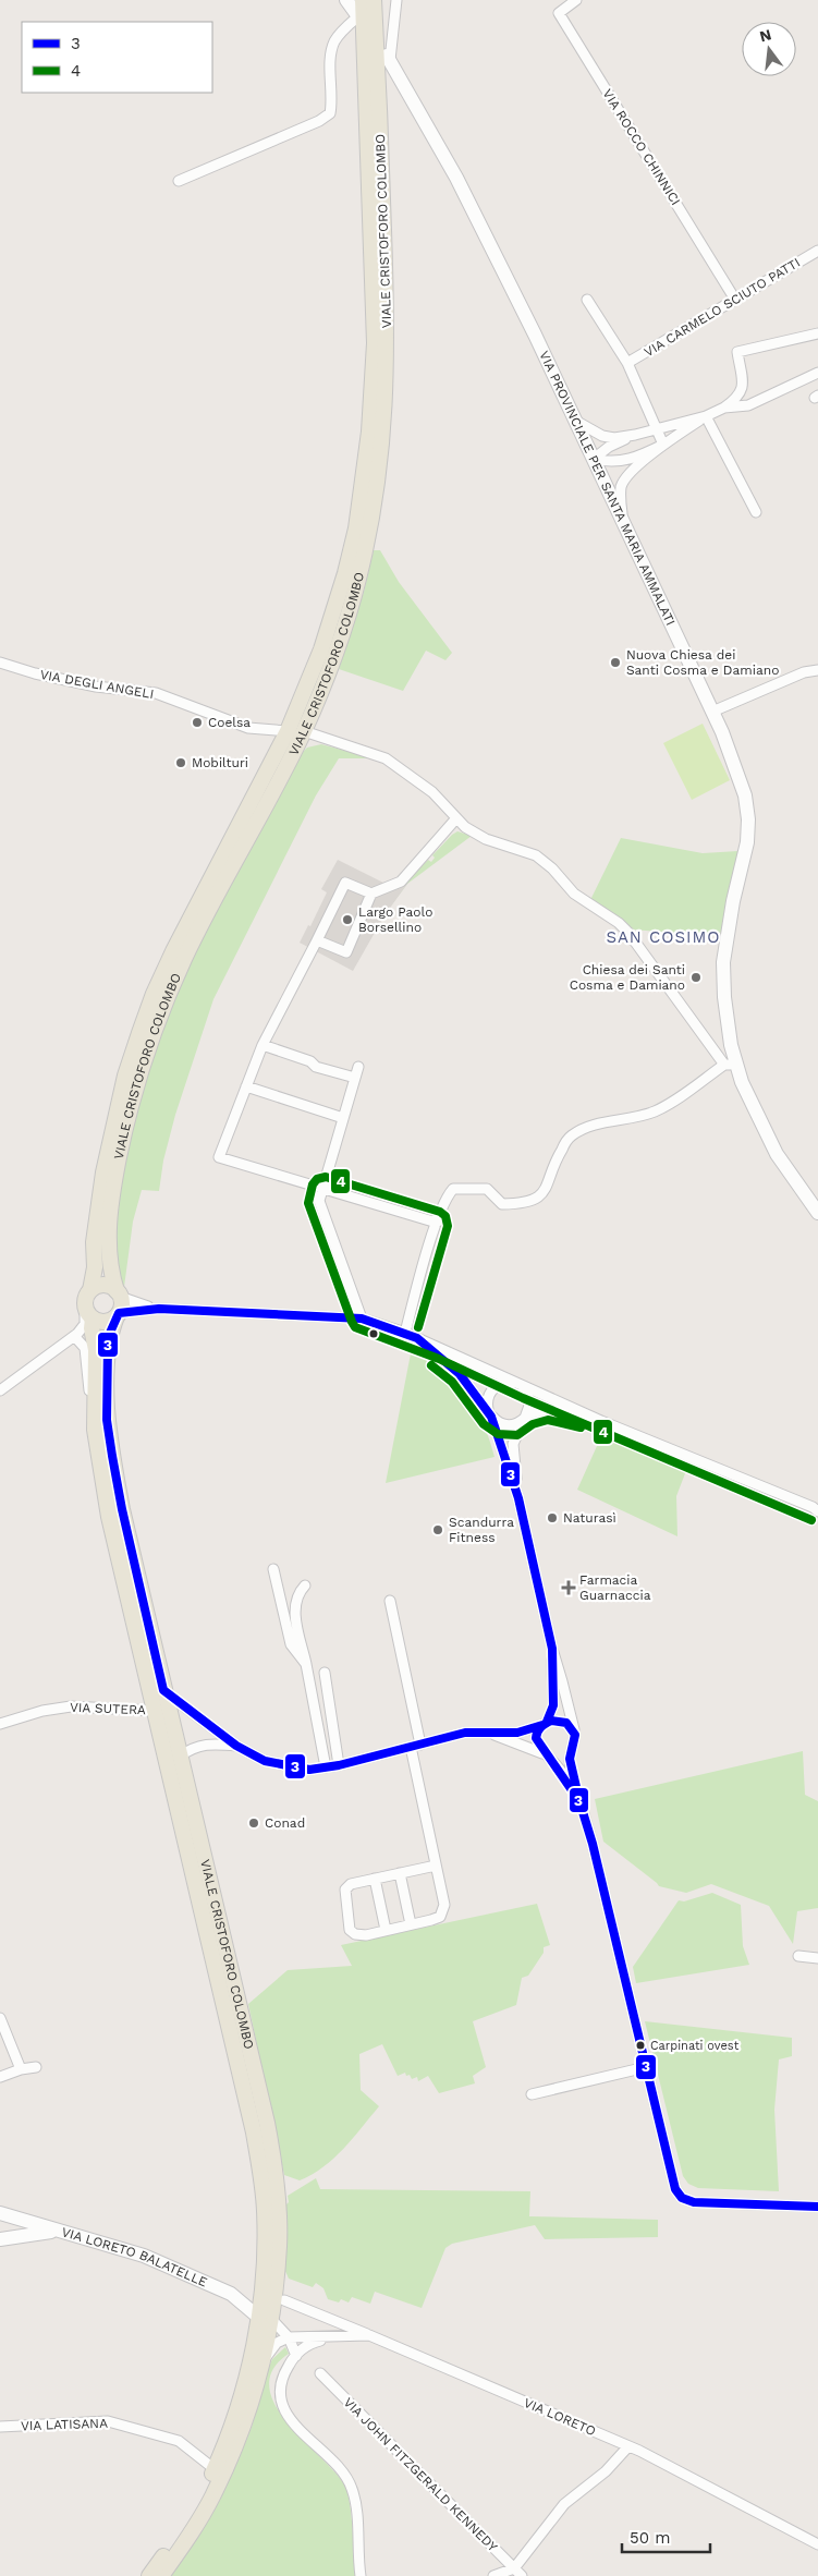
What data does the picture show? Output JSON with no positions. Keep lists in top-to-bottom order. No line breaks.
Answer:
{"streets":{"main road":["VIALE CRISTOFORO COLOMBO"],"street":["VIA ROCCO CHINNICI","VIA CARMELO SCIUTO PATTI","VIA PROVINCIALE PER SANTA MARIA AMMALATI","VIA DEGLI ANGELI","VIA SUTERA","VIA LORETO BALATELLE","VIA LORETO","VIA LATISANA","VIA JOHN FITZGERALD KENNEDY"]},"crossings":[["VIA ROCCO CHINNICI","VIA CARMELO SCIUTO PATTI"],["VIALE CRISTOFORO COLOMBO","VIA DEGLI ANGELI"],["VIALE CRISTOFORO COLOMBO","VIA SUTERA"],["VIALE CRISTOFORO COLOMBO","VIA LORETO BALATELLE"],["VIALE CRISTOFORO COLOMBO","VIA LATISANA"]],"districts":["SAN COSIMO"],"places":{"other":["Nuova Chiesa dei Santi Cosma e Damiano","Coelsa","Mobilturi","Largo Paolo Borsellino","Chiesa dei Santi Cosma e Damiano","Naturasì","Scandurra Fitness","Conad","Carpinati ovest"],"health":["Farmacia Guarnaccia"]},"lines":["transit line 4","transit line 3"],"legend":["3","4"],"scale_bar":"50 m","north":"top"}
